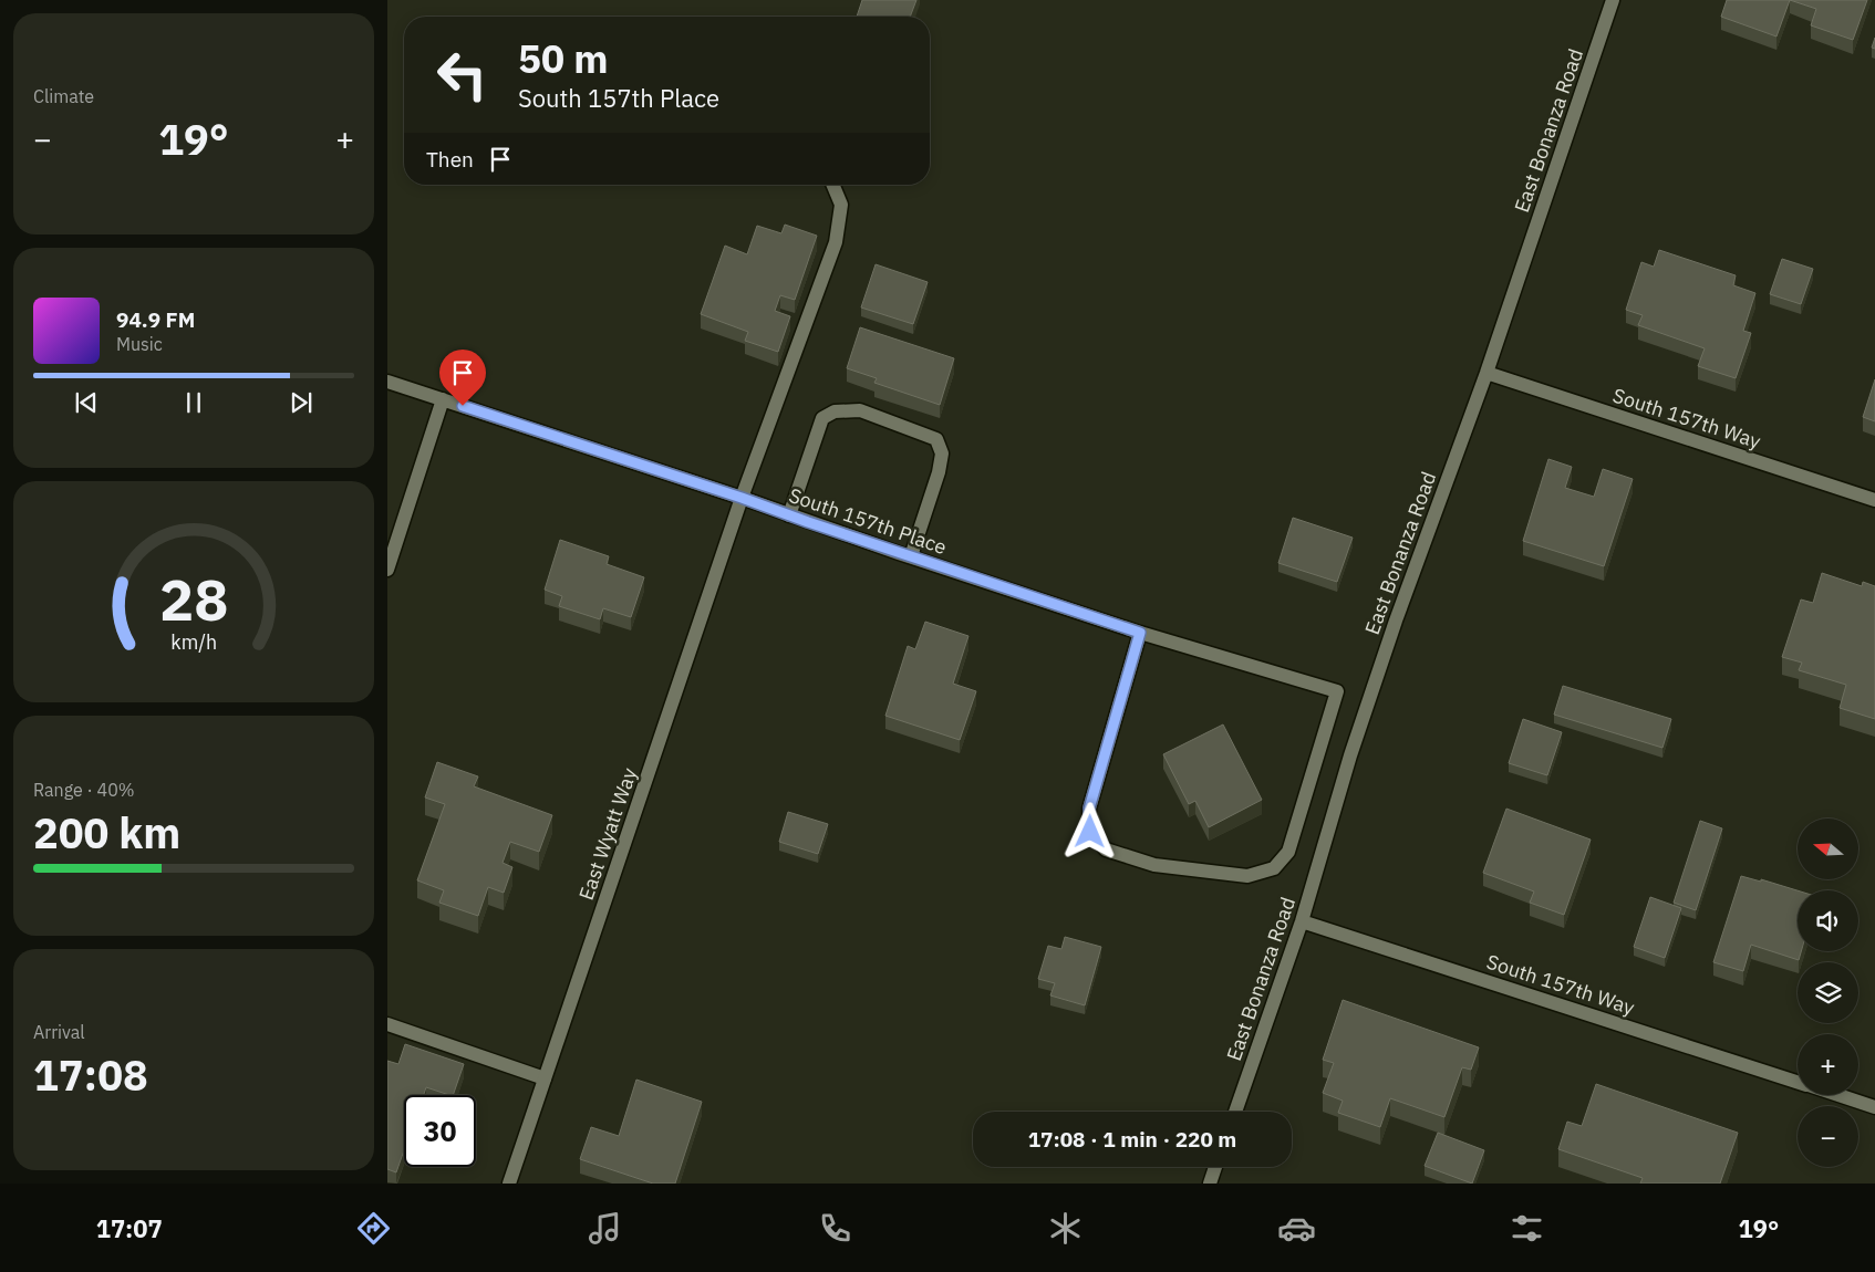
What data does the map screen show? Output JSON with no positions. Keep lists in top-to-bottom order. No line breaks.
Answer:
{"streets":{"street":["East Bonanza Road","South 157th Way","South 157th Place","East Wyatt Way"]},"crossings":[["East Bonanza Road","South 157th Way"],["South 157th Place","East Wyatt Way"]],"north":"left","page":{"tile":["Climate",["Range · 40%","200 km"],["Arrival","17:08"]],"turn":["50 m","South 157th Place"],"heat":["−","19°","+"],"then":"Then","song":["94.9 FM","Music"],"map_buttons":["+","−"],"limit":"30","trip":"17:08 · 1 min · 220 m","tabs":["17:07","19°"],"gauge":["28","km/h"]}}
